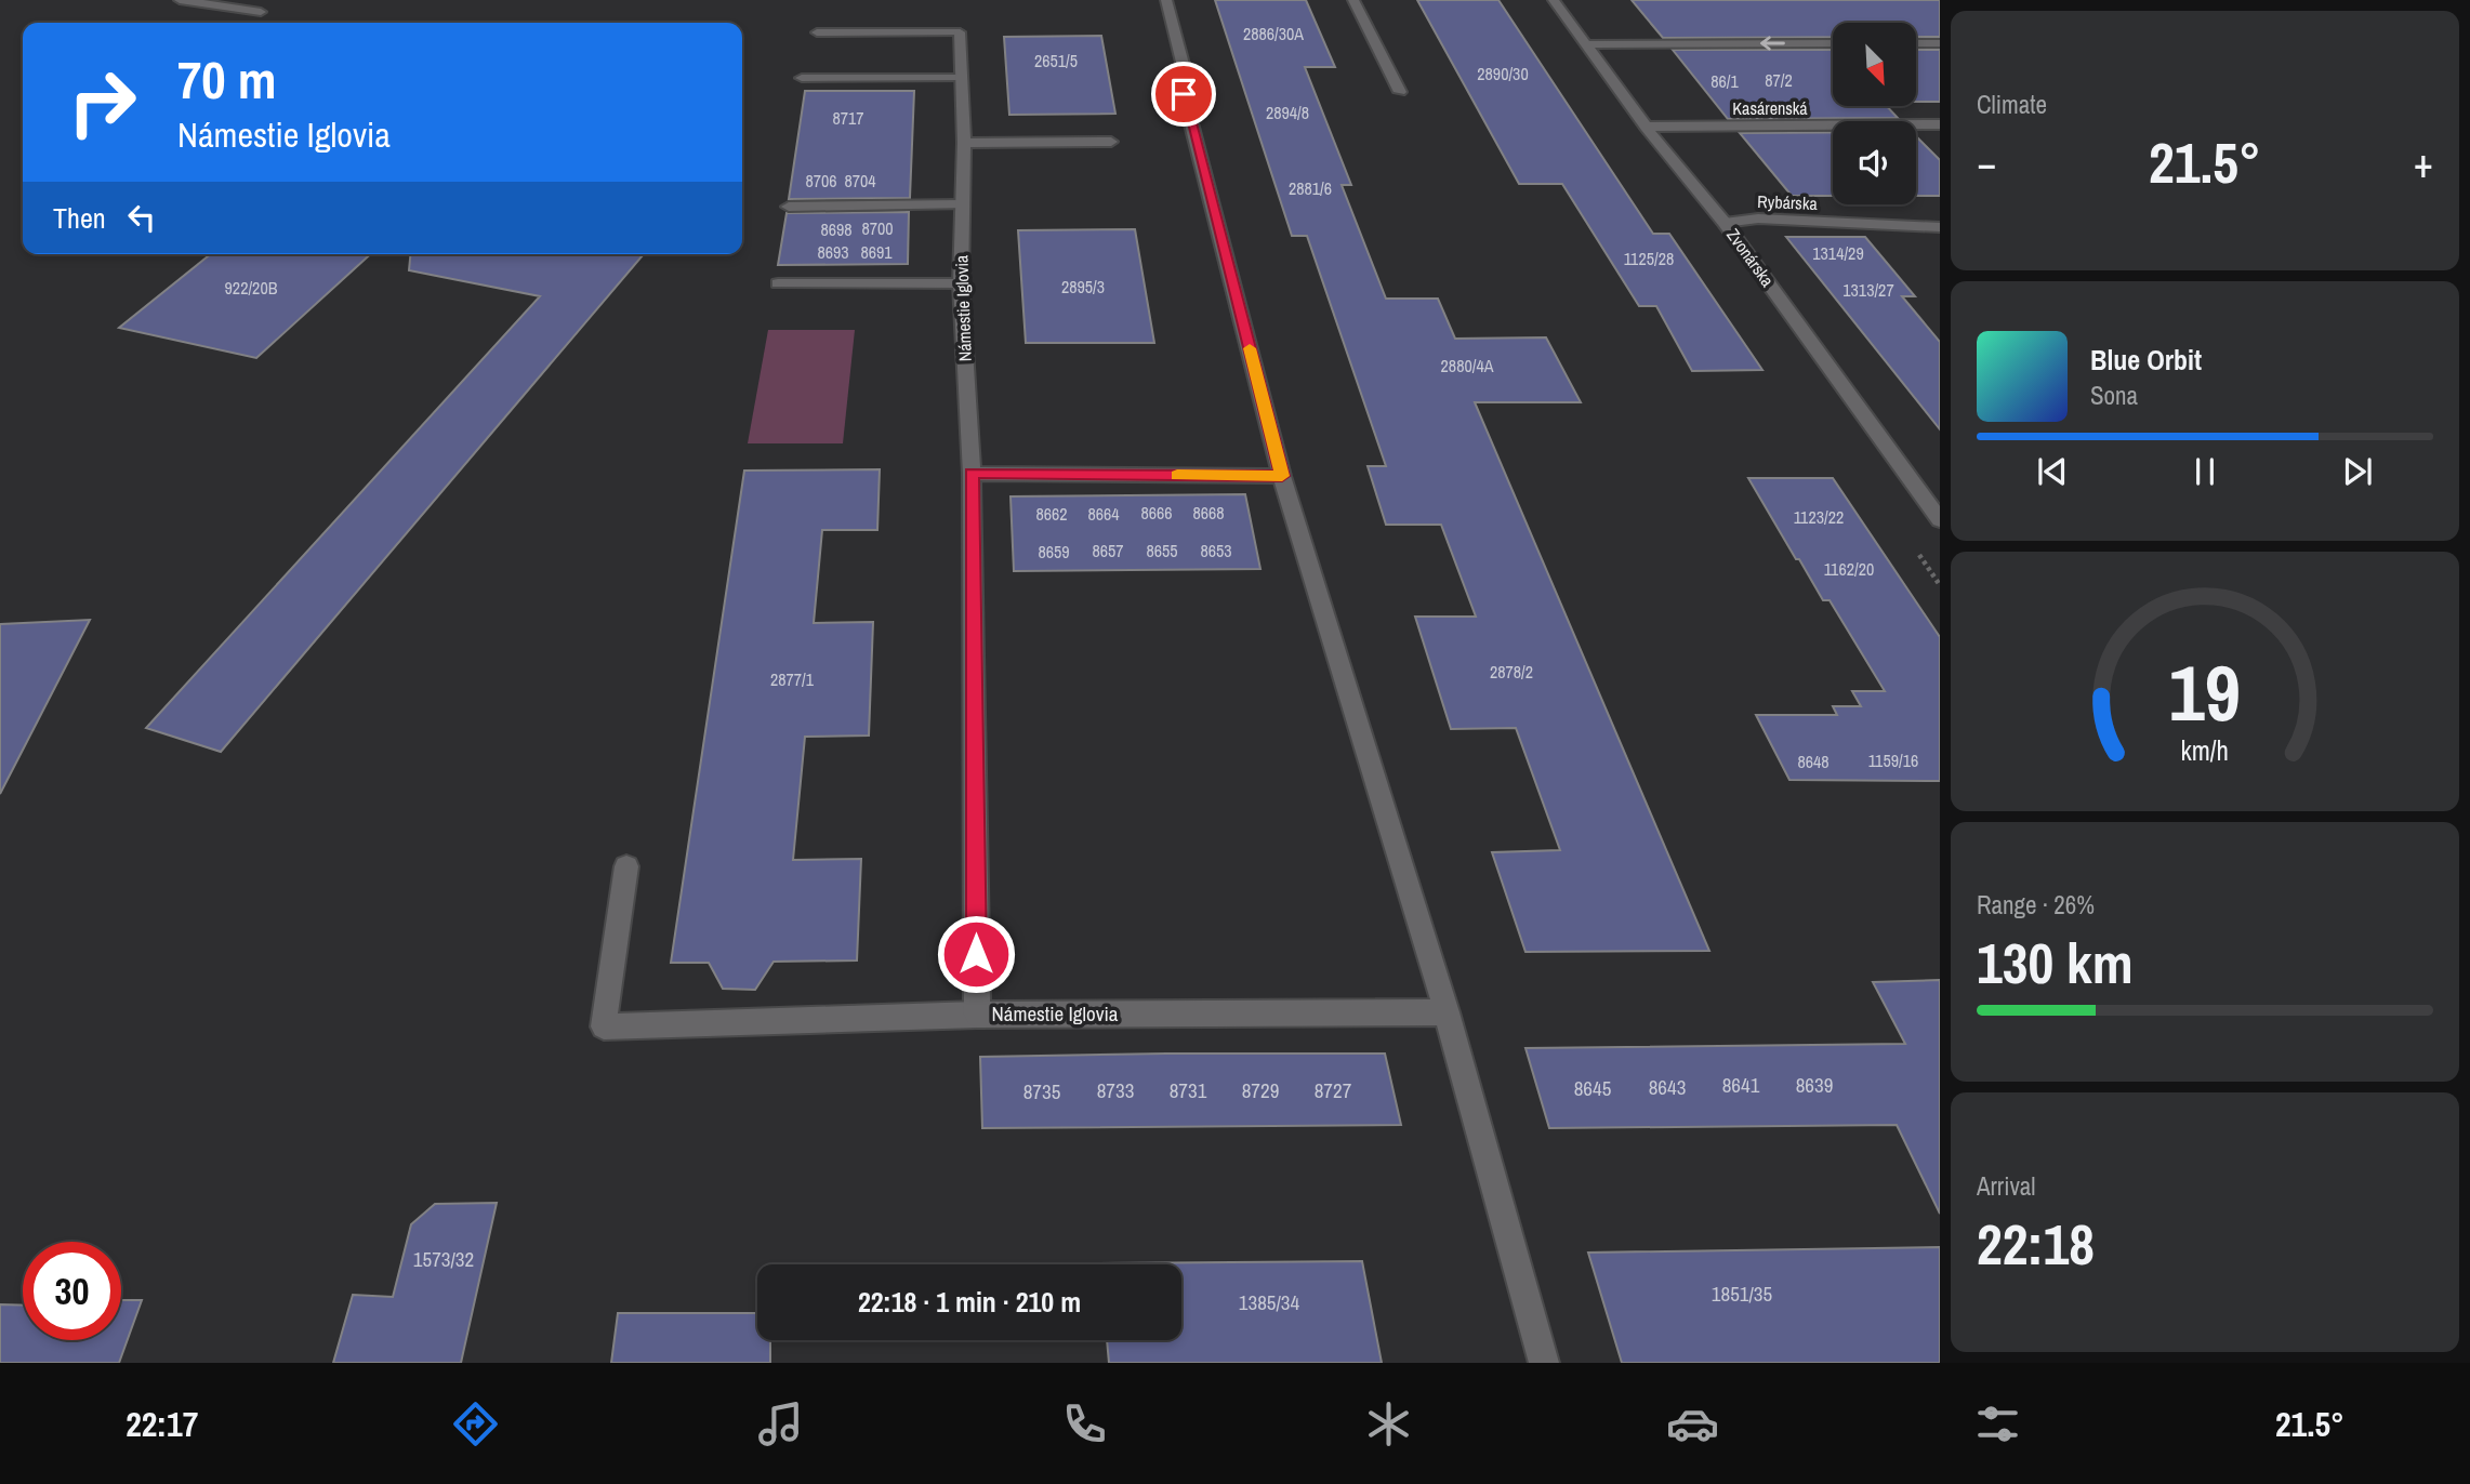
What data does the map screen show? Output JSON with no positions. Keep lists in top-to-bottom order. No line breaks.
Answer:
{"streets":{"street":["Kasárenská","Rybárska","Zvonárska","Námestie Iglovia"]},"crossings":[["Kasárenská","Zvonárska"],["Rybárska","Zvonárska"]],"house_numbers":["2886/30A","2651/5","2890/30","87/2","86/1","2894/8","8717","8706","8704","2881/6","8700","8698","8693","8691","1314/29","1125/28","2895/3","922/20B","1313/27","2880/4A","8666","8668","8662","8664","1123/22","8657","8655","8653","8659","1162/20","2878/2","2877/1","1159/16","8648","8641","8639","8643","8645","8733","8731","8729","8727","8735","1573/32","1851/35","1385/34"],"north":"bottom right","page":{"tile":["Climate",["Range · 26%","130 km"],["Arrival","22:18"]],"turn":["70 m","Námestie Iglovia"],"heat":["−","21.5°","+"],"then":"Then","song":["Blue Orbit","Sona"],"limit":"30","trip":"22:18 · 1 min · 210 m","tabs":["22:17","21.5°"],"gauge":["19","km/h"]}}
